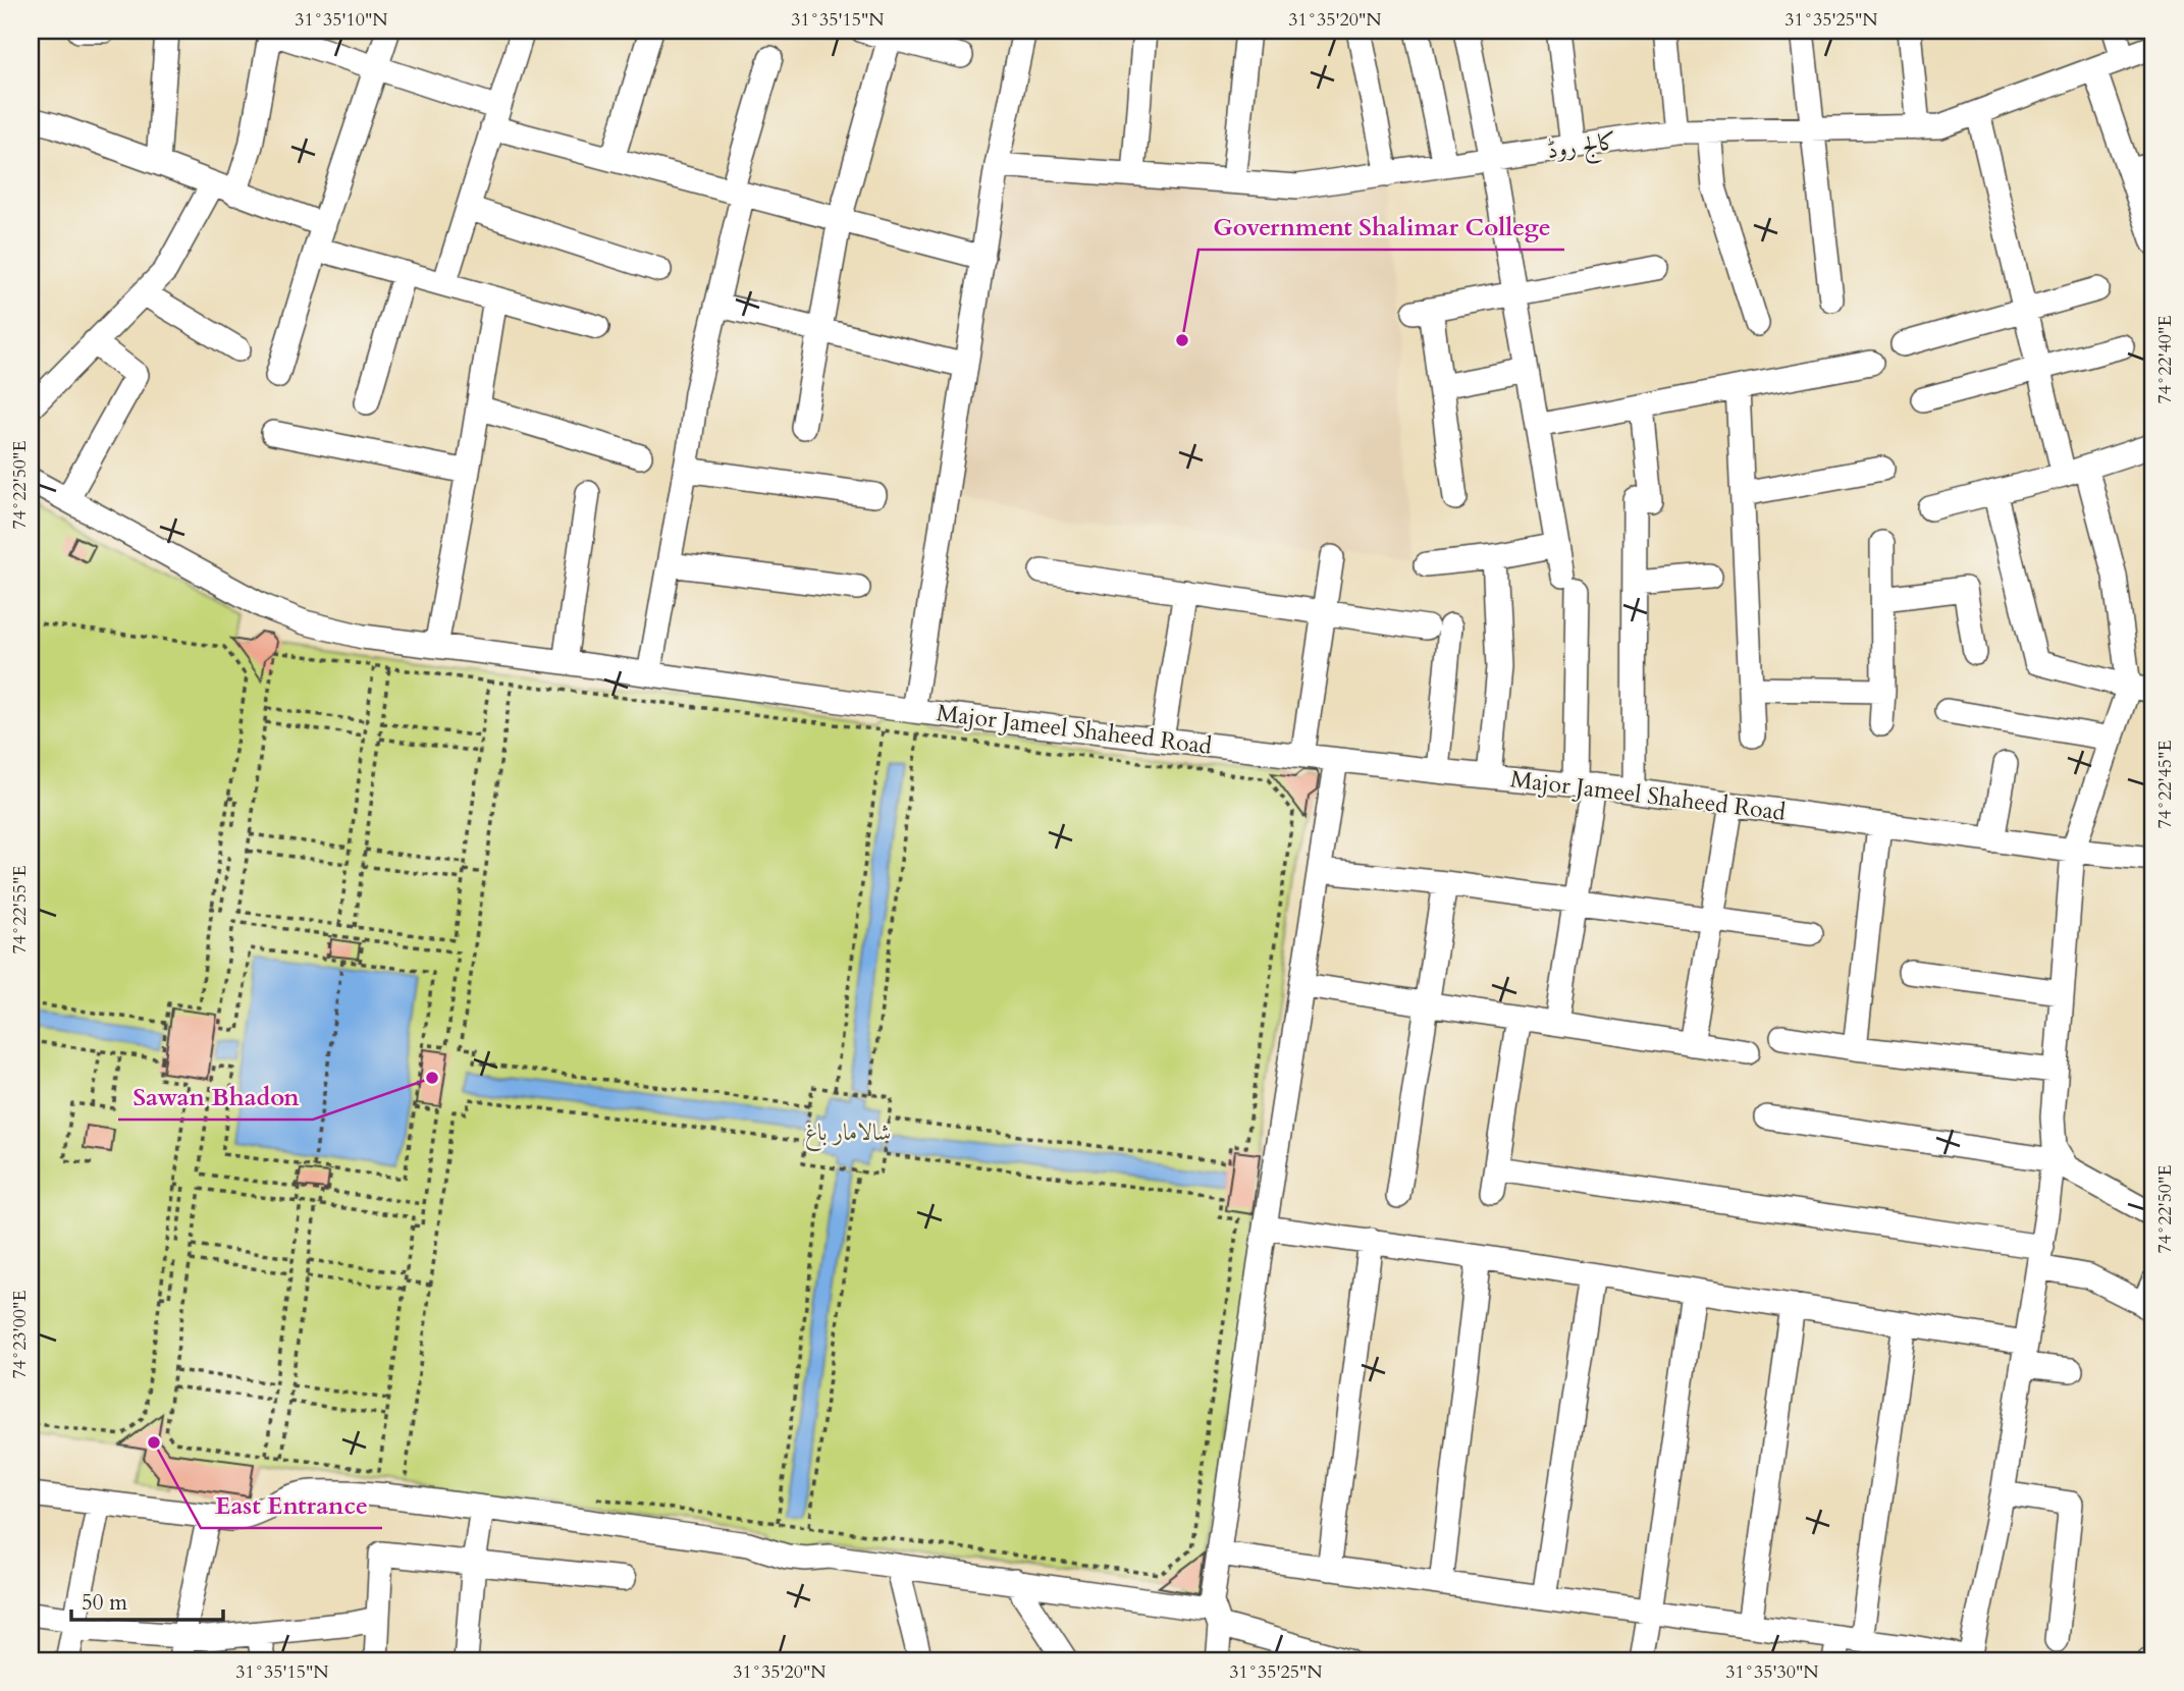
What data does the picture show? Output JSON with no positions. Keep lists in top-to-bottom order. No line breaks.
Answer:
{"streets":{"street":["کالج روڈ","Major Jameel Shaheed Road"]},"parks":["شالامار باغ"],"places":["Government Shalimar College","Sawan Bhadon","East Entrance"],"scale_bar":"50 m","coordinates":["31°35'10\"N","31°35'15\"N","31°35'20\"N","31°35'25\"N","74°22'40\"E","74°22'50\"E","74°22'45\"E","74°22'55\"E","74°23'00\"E","31°35'30\"N"]}
